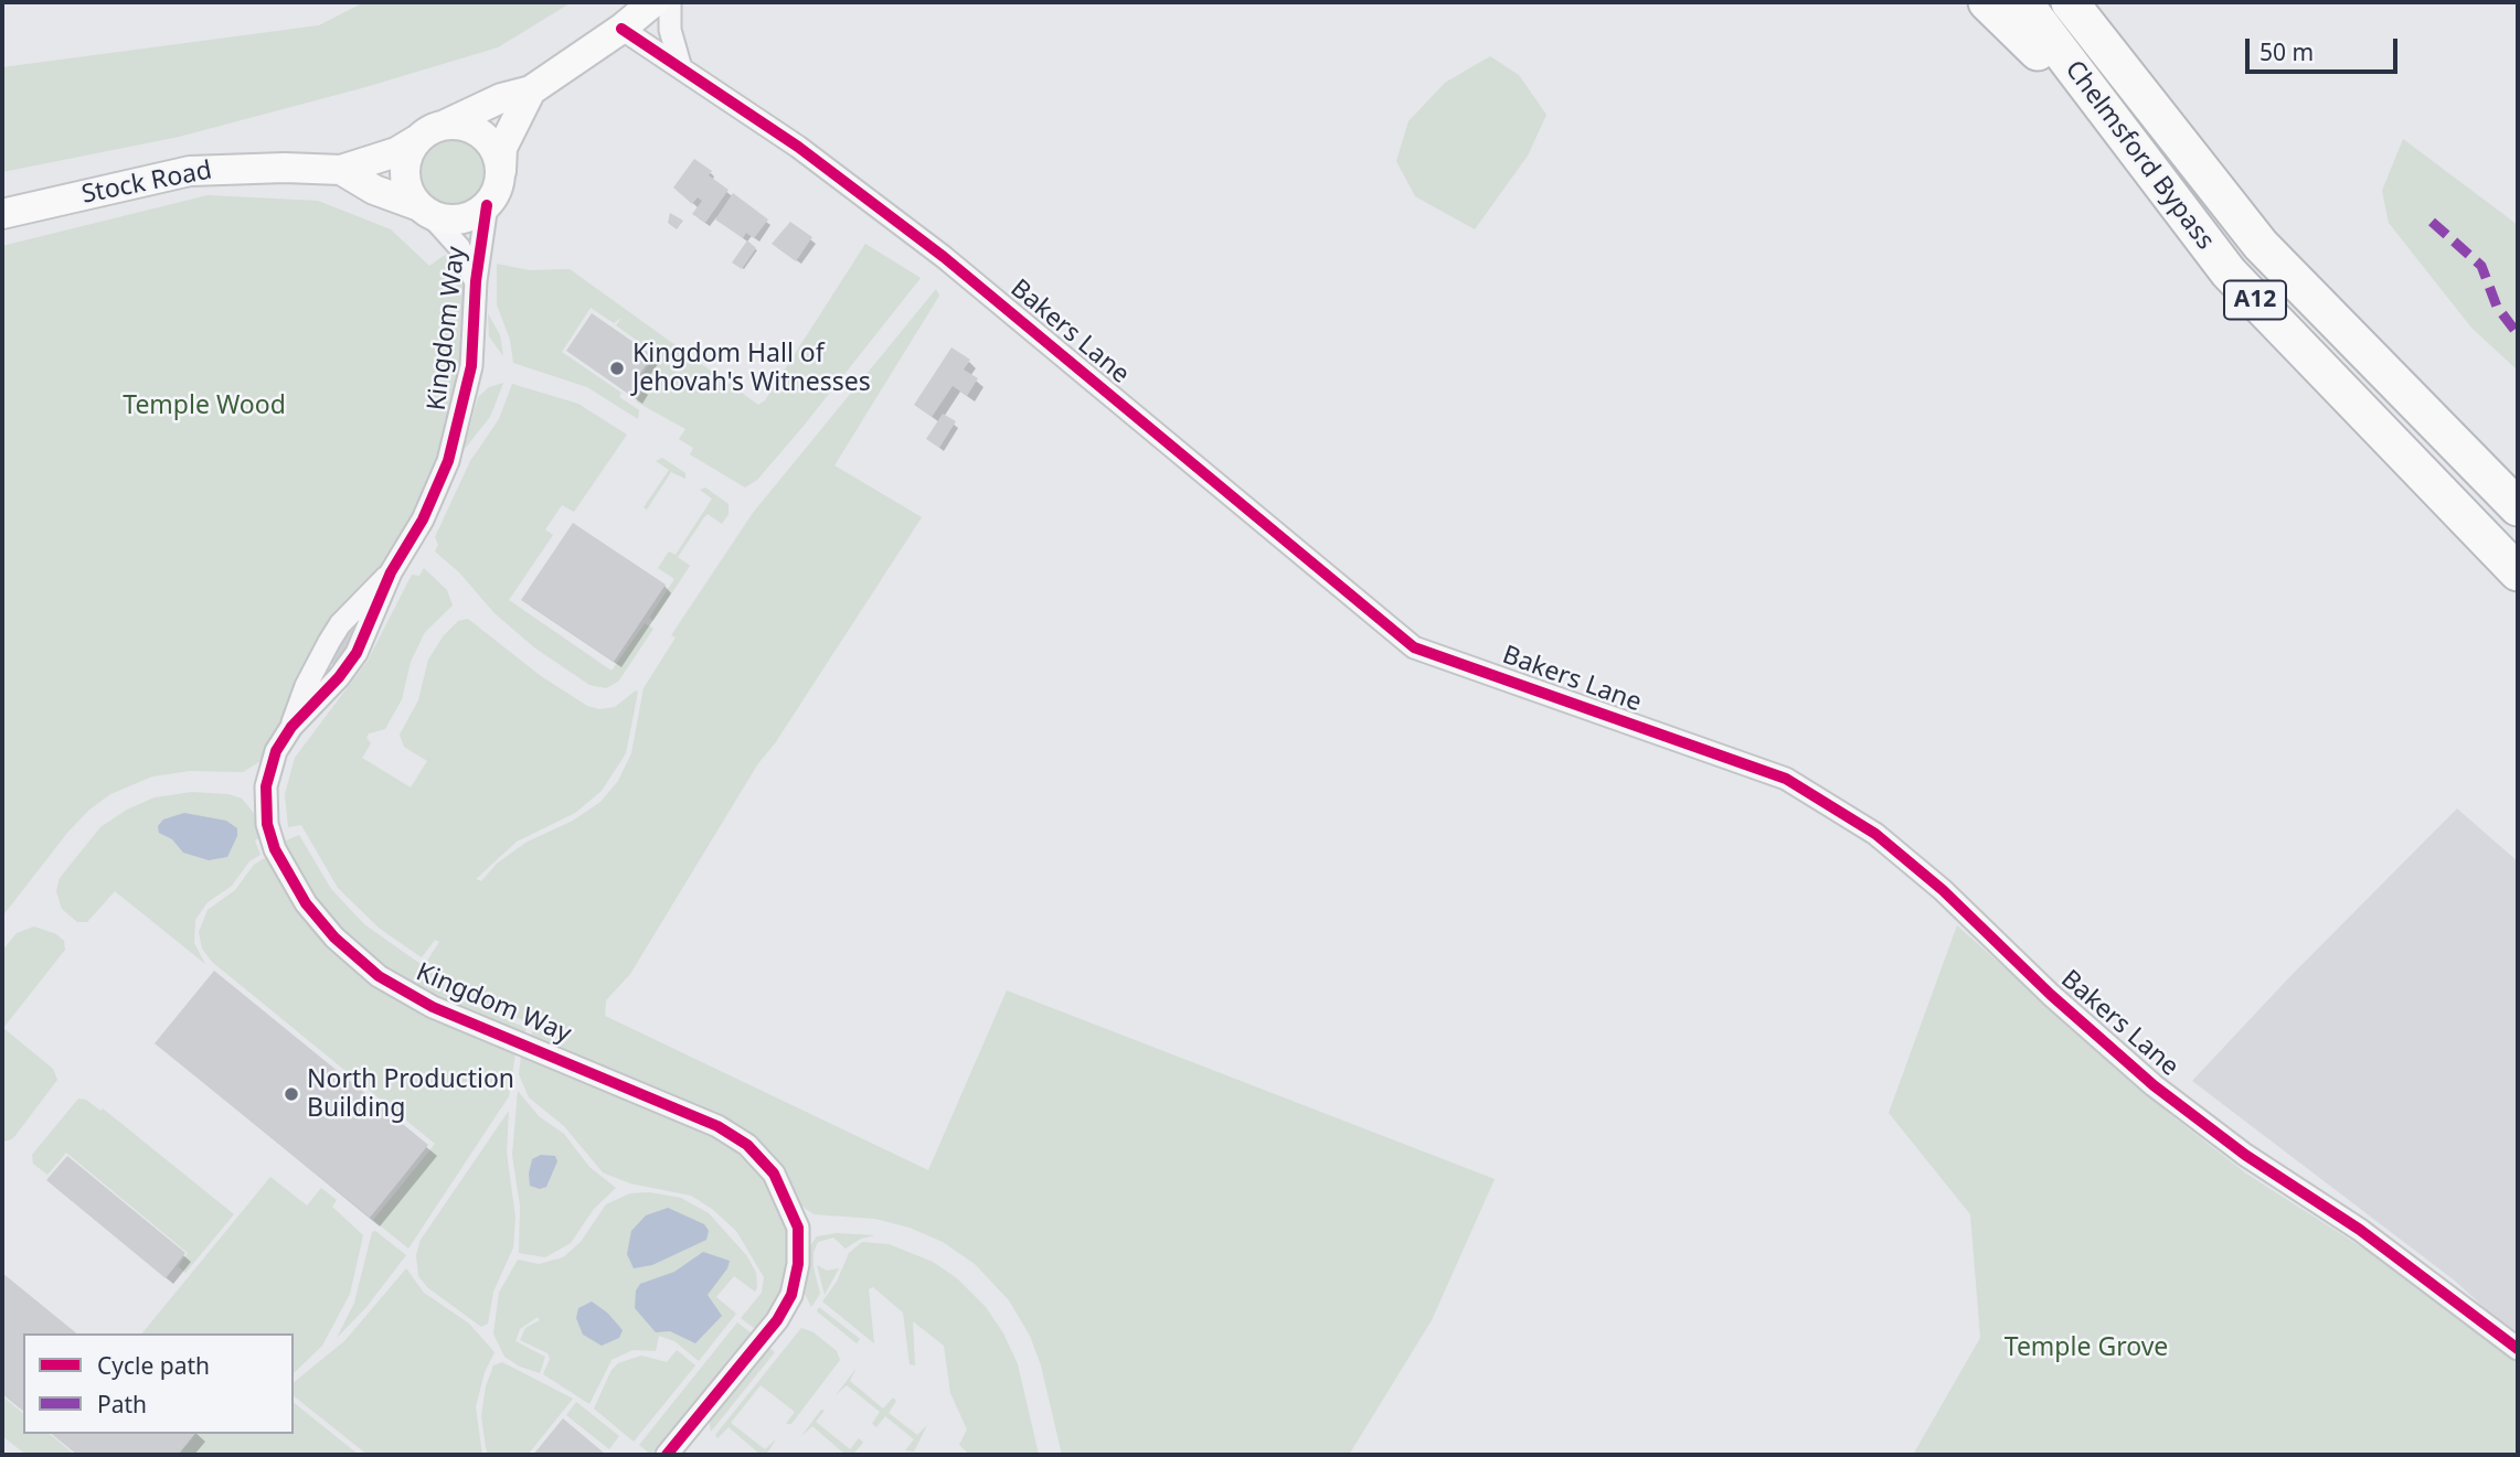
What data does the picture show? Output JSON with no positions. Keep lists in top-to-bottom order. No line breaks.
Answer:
{"streets":{"highway":["Chelmsford Bypass","A12"],"main road":["Stock Road"],"street":["Kingdom Way","Bakers Lane"]},"crossings":[["Chelmsford Bypass","A12"],["Stock Road","Kingdom Way"]],"parks":["Temple Wood","Temple Grove"],"places":["Kingdom Hall of Jehovah's Witnesses","North Production Building"],"legend":["Cycle path","Path"],"scale_bar":"50 m"}
